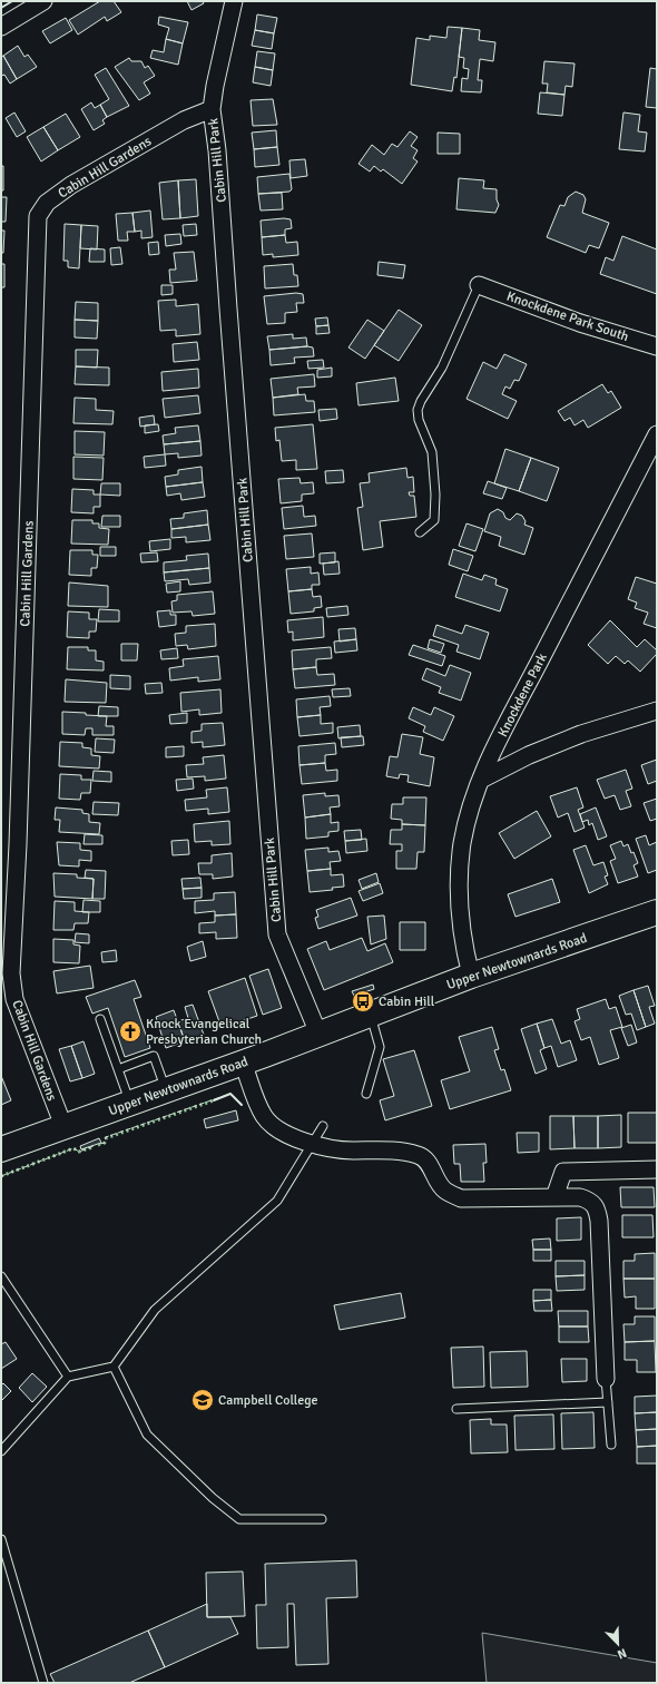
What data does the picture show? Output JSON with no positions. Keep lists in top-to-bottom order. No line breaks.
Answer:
{"streets":{"highway":["Upper Newtownards Road"],"street":["Cabin Hill Park","Cabin Hill Gardens","Knockdene Park South","Knockdene Park"]},"crossings":[["Cabin Hill Park","Cabin Hill Gardens"],["Cabin Hill Park","Upper Newtownards Road"],["Cabin Hill Gardens","Upper Newtownards Road"],["Knockdene Park","Upper Newtownards Road"]],"places":{"bus stop":["Cabin Hill"],"church":["Knock Evangelical Presbyterian Church"],"school or university":["Campbell College"]},"north":"bottom right"}
